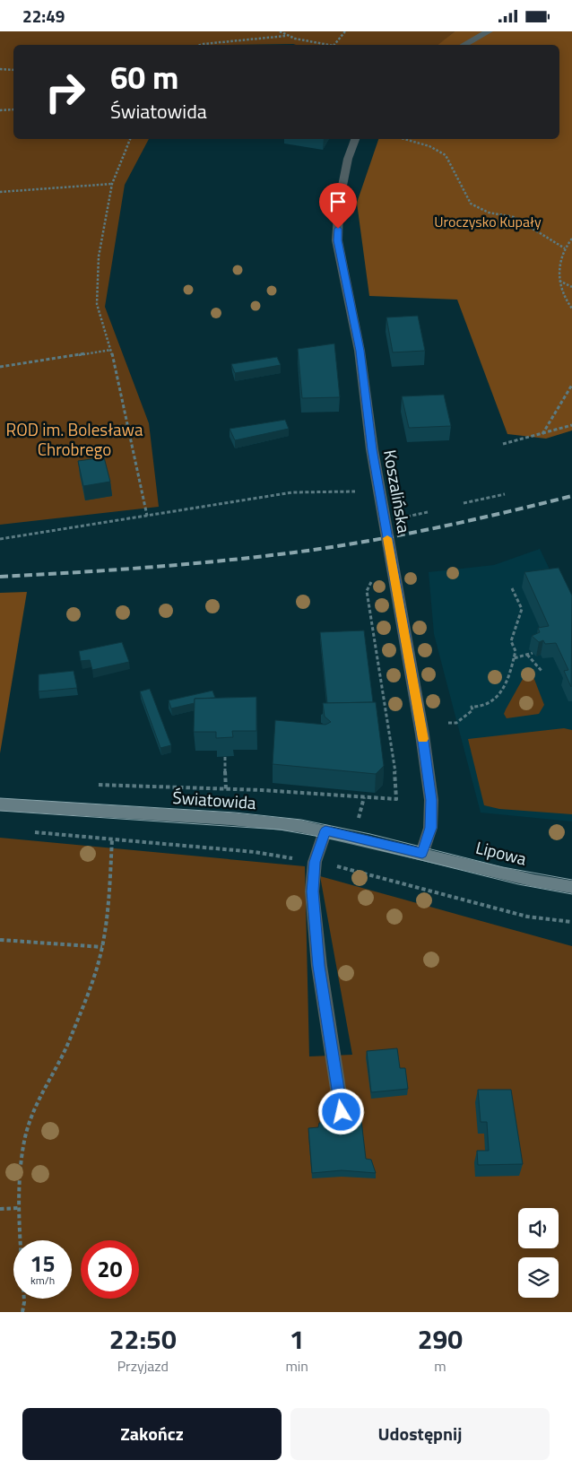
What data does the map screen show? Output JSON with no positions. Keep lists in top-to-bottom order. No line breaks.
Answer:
{"streets":{"street":["Koszalińska","Światowida","Lipowa"]},"crossings":[["Koszalińska","Światowida"],["Koszalińska","Lipowa"],["Światowida","Lipowa"]],"parks":["Uroczysko Kupały","ROD im. Bolesława Chrobrego"],"page":{"status":"22:49","turn":["60 m","Światowida"],"speed":"15 km/h","limit":"20","eta":["22:50","Przyjazd","1","min","290","m"],"buttons":["Zakończ","Udostępnij"]}}
